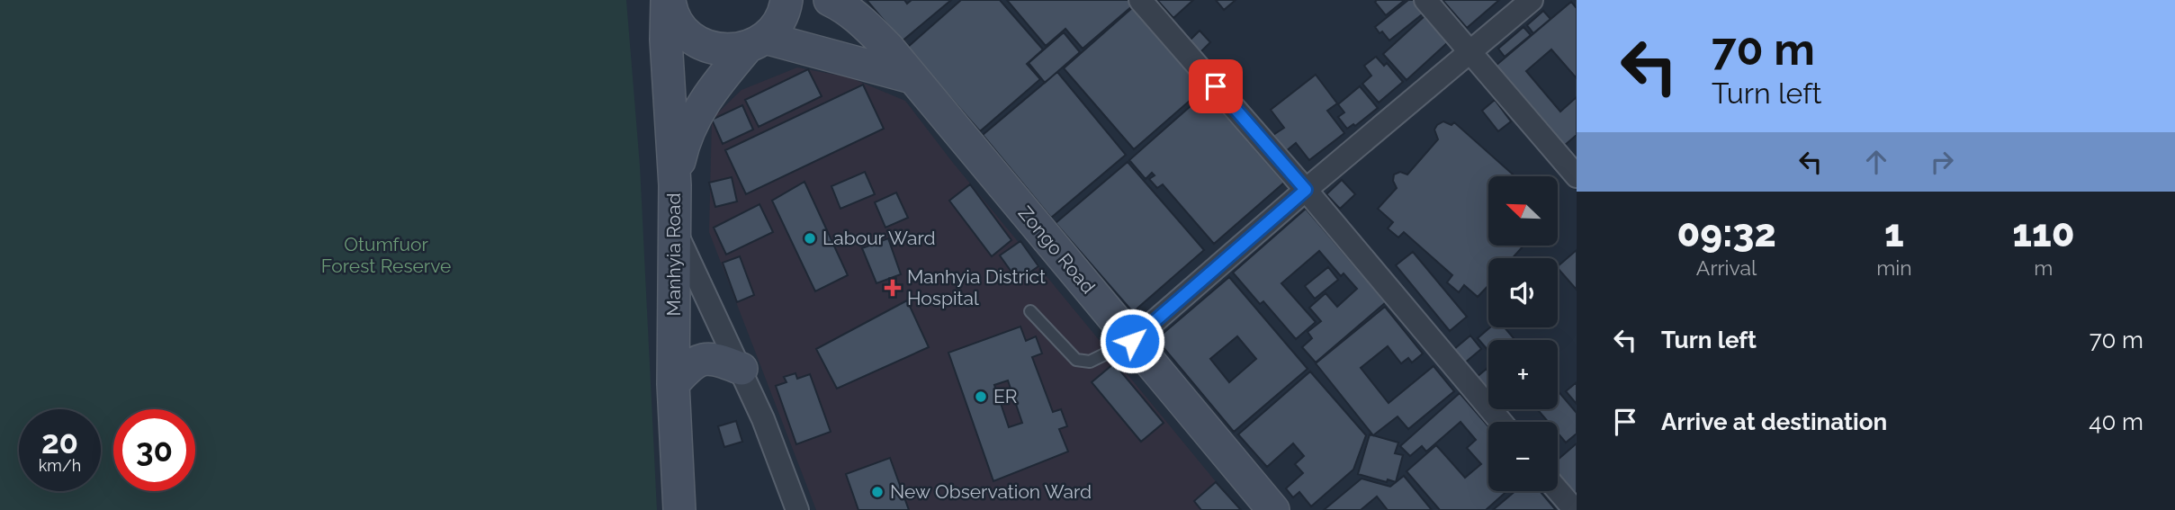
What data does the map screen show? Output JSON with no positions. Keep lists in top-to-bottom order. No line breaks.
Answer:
{"streets":{"main road":["Zongo Road","Manhyia Road"]},"parks":["Otumfuor Forest Reserve"],"places":{"other":["Labour Ward","ER","New Observation Ward"],"health":["Manhyia District Hospital"]},"north":"top left","page":{"turn":["70 m","Turn left"],"map_buttons":["+","−"],"eta":["09:32","Arrival","1","min","110","m"],"list":[{"name":"Turn left","value":"70 m"},{"name":"Arrive at destination","value":"40 m"}],"speed":"20 km/h","limit":"30"}}
